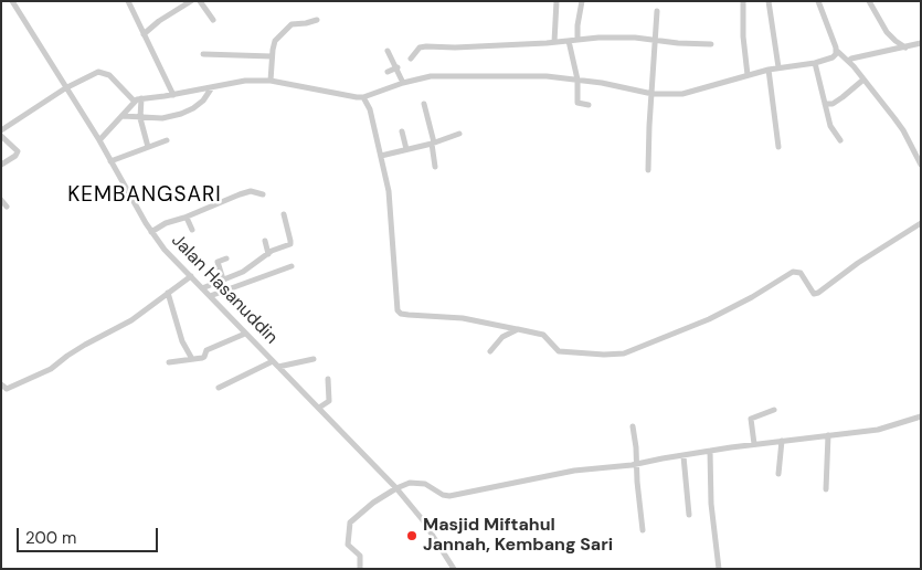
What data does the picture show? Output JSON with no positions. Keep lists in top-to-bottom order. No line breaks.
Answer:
{"streets":{"street":["Jalan Hasanuddin"]},"districts":["KEMBANGSARI"],"places":["Masjid Miftahul Jannah, Kembang Sari"],"scale_bar":"200 m"}
